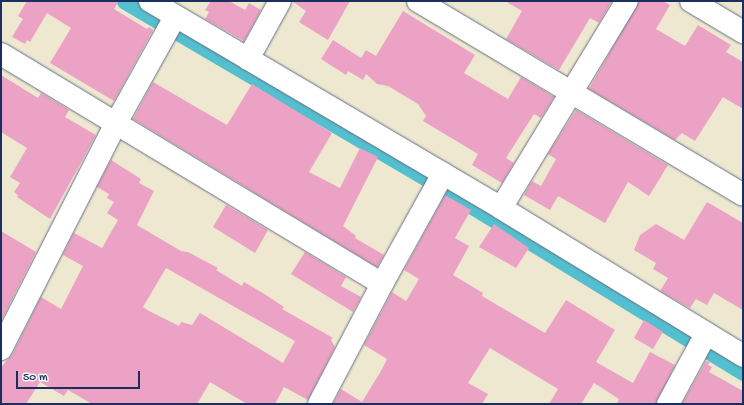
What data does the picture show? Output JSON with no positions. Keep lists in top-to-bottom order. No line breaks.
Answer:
{"scale_bar":"50 m"}
